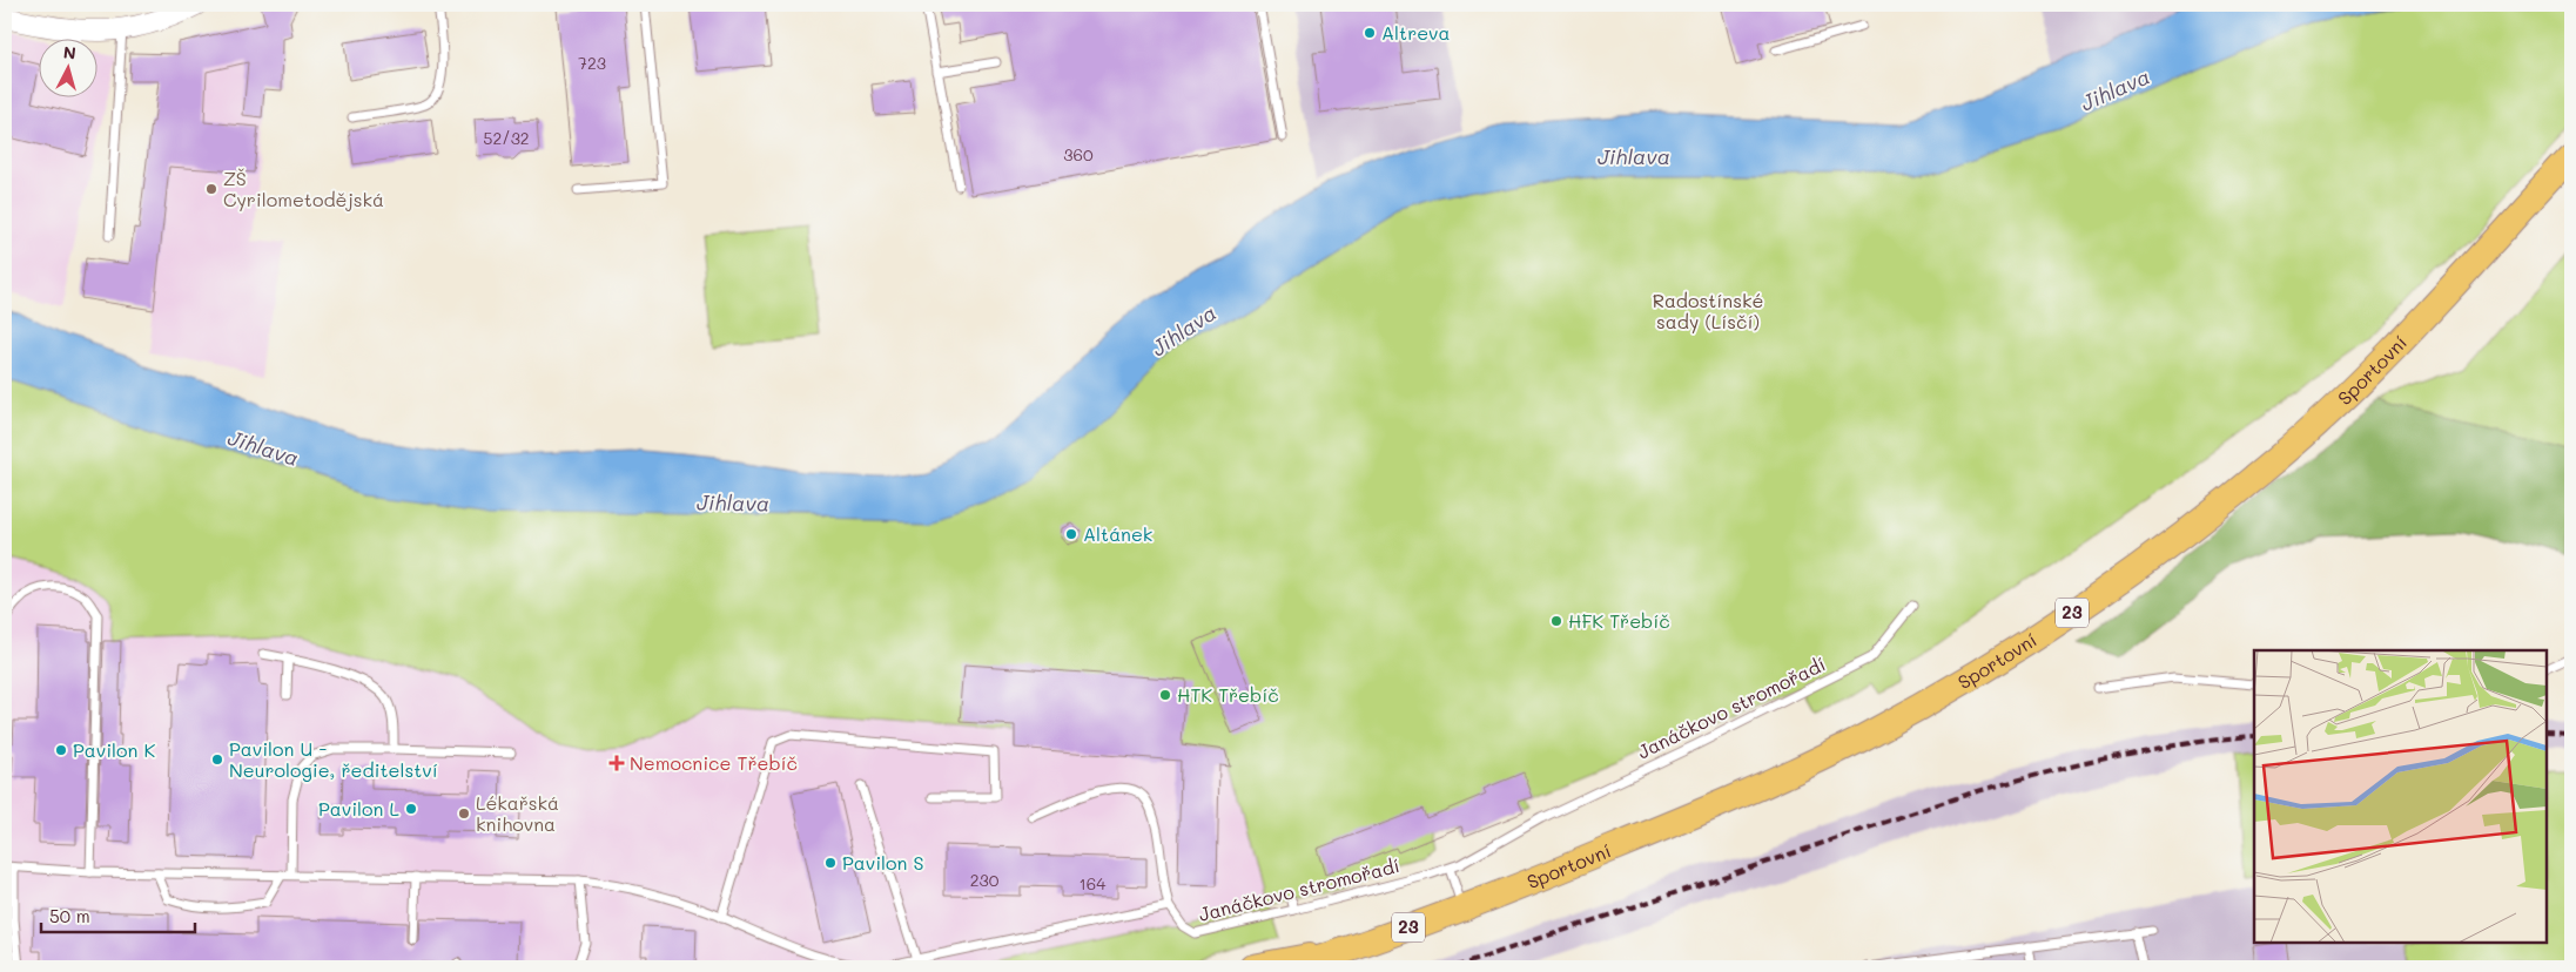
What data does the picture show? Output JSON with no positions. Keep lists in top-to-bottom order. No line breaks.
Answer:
{"streets":{"main road":["Sportovní","23"],"lane":["Janáčkovo stromořadí"]},"water":["Jihlava"],"parks":["Radostínské sady (Lísčí)"],"places":{"other":["Altreva","ZŠ Cyrilometodějská","Altánek","HFK Třebíč","HTK Třebíč","Pavilon K","Pavilon U - Neurologie, ředitelství","Pavilon L","Lékařská knihovna","Pavilon S"],"health":["Nemocnice Třebíč"]},"house_numbers":["723","52/32","360","230","164"],"scale_bar":"50 m","north":"top"}
